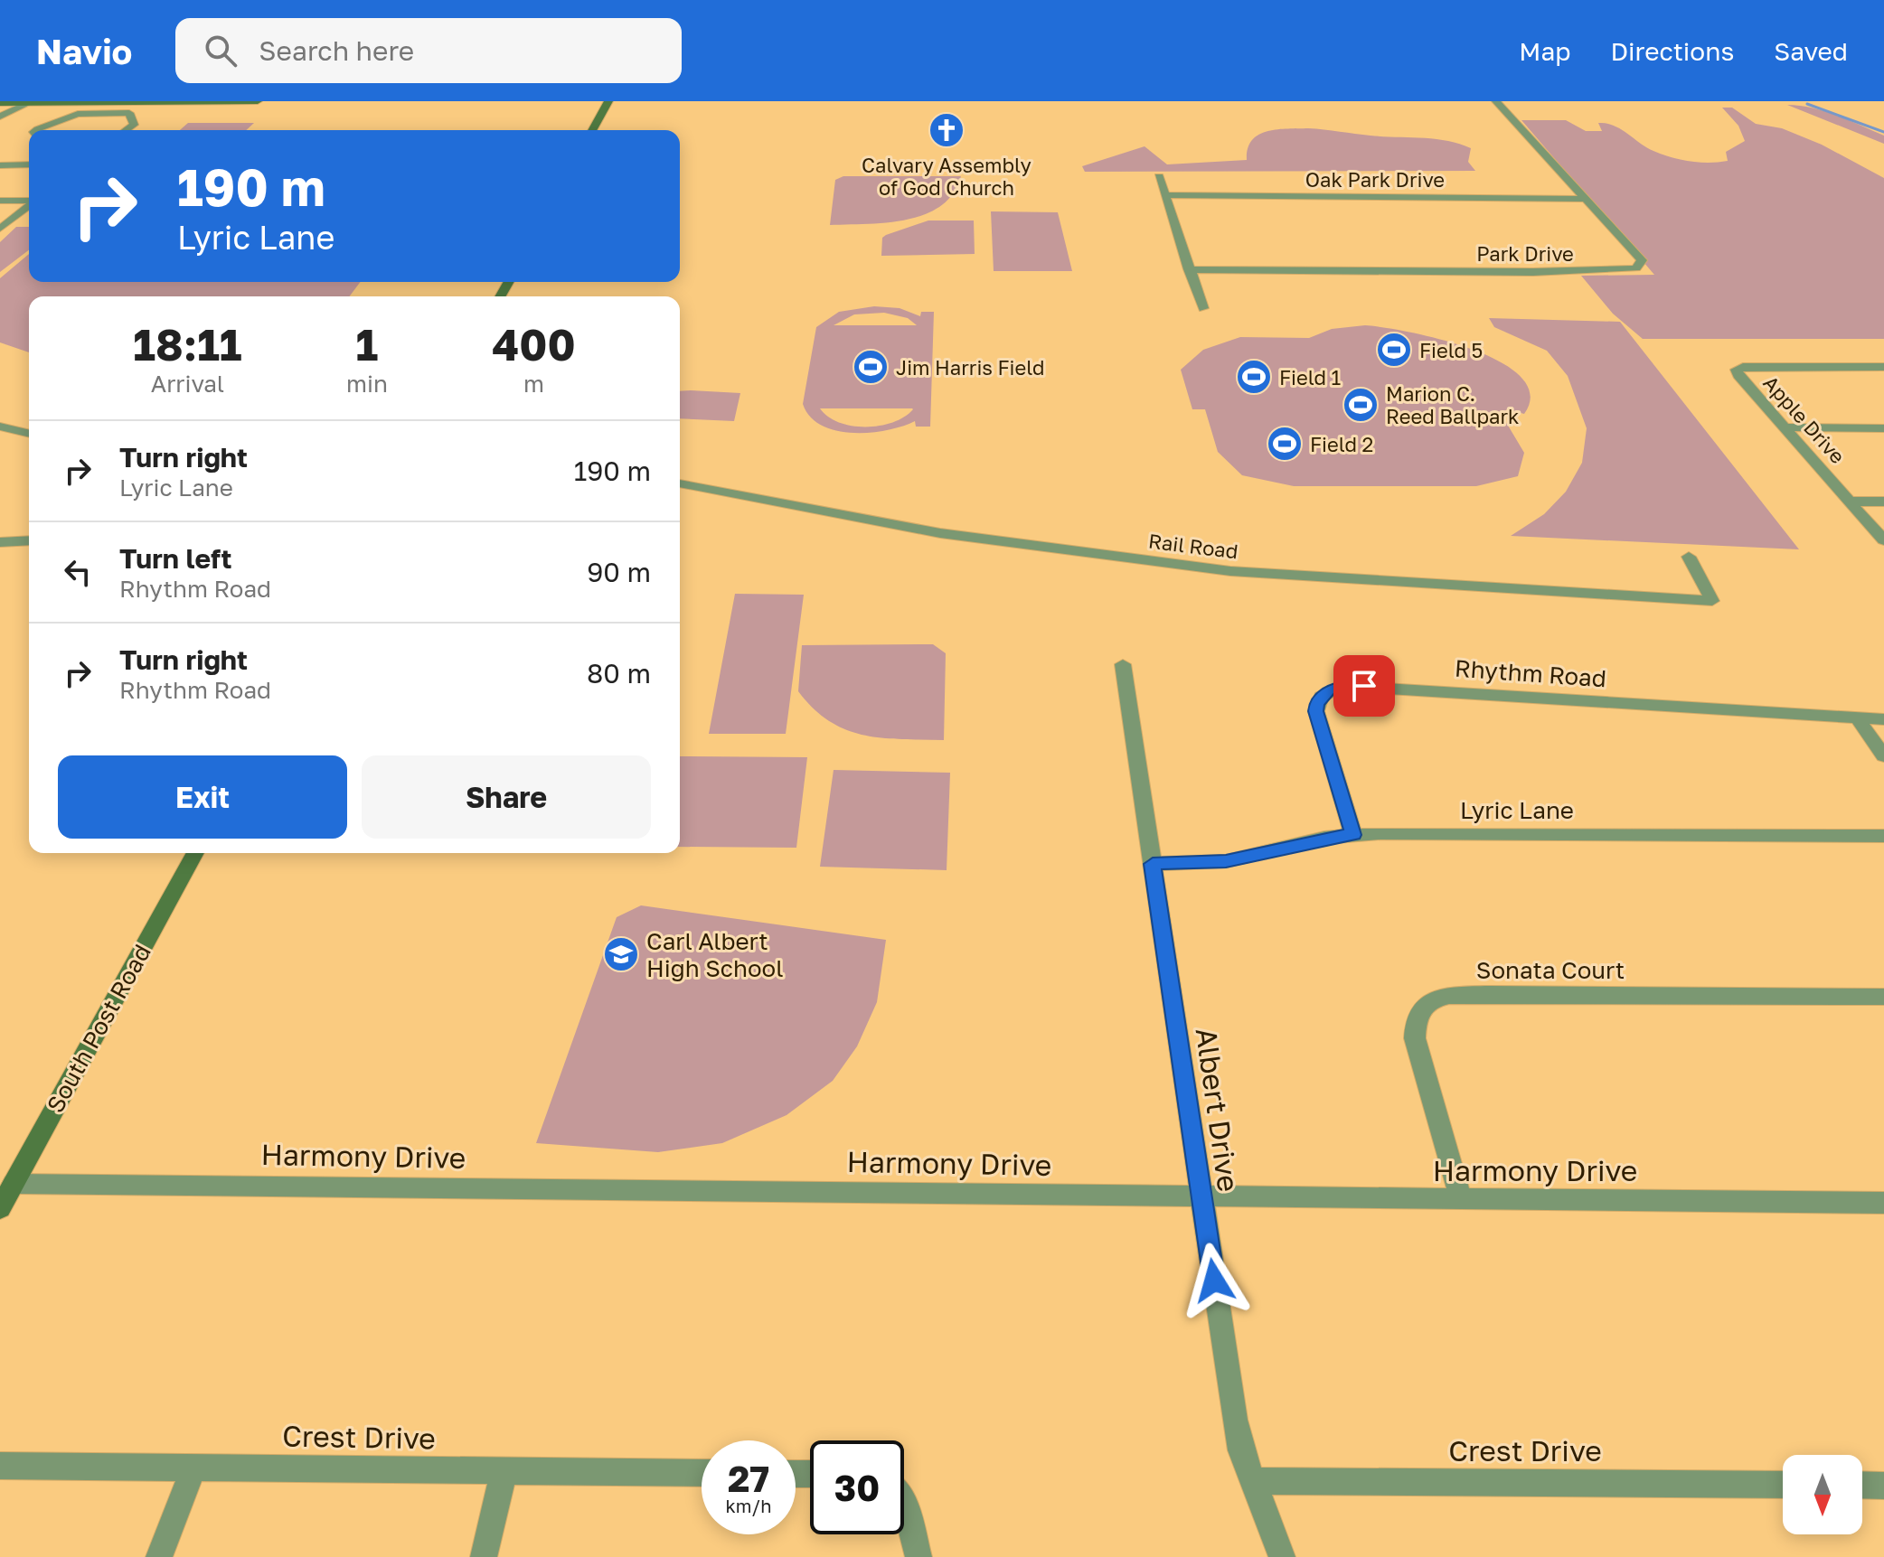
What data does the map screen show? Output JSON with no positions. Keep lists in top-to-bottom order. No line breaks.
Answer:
{"streets":{"main road":["South Post Road"],"street":["Oak Park Drive","Park Drive","Apple Drive","Rail Road","Rhythm Road","Lyric Lane","Sonata Court","Albert Drive","Harmony Drive","Crest Drive"]},"crossings":[["Oak Park Drive","Park Drive"],["Rhythm Road","Lyric Lane"],["Lyric Lane","Albert Drive"],["Sonata Court","Harmony Drive"],["South Post Road","Harmony Drive"],["Albert Drive","Harmony Drive"],["Albert Drive","Crest Drive"]],"places":{"church":["Calvary Assembly of God Church"],"sports":["Field 5","Jim Harris Field","Field 1","Marion C. Reed Ballpark","Field 2"],"school or university":["Carl Albert High School"]},"north":"bottom","page":{"header":"Navio","search":"Search here","nav":["Map","Directions","Saved"],"turn":["190 m","Lyric Lane"],"eta":["18:11","Arrival","1","min","400","m"],"list":[{"name":"Turn right","note":"Lyric Lane","value":"190 m"},{"name":"Turn left","note":"Rhythm Road","value":"90 m"},{"name":"Turn right","note":"Rhythm Road","value":"80 m"}],"buttons":["Exit","Share"],"speed":"27 km/h","limit":"30"}}
